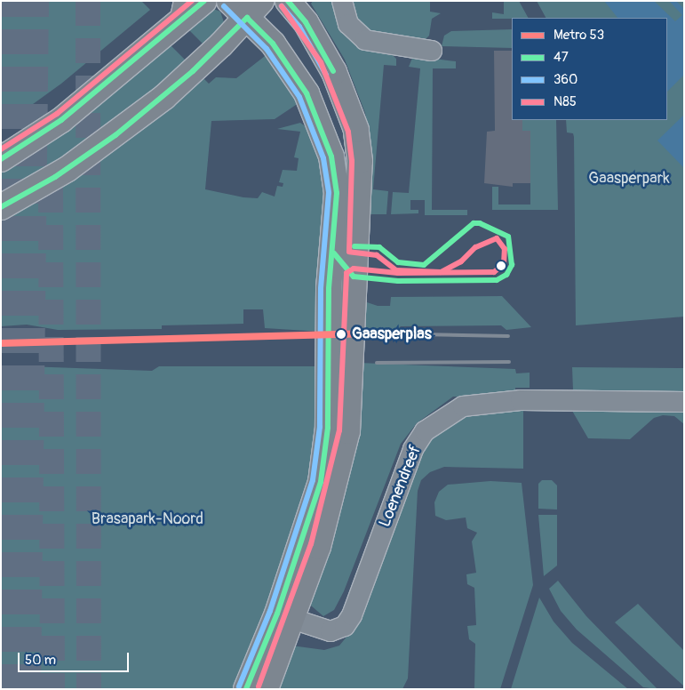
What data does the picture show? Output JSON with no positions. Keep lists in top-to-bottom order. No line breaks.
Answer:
{"streets":{"street":["Loenendreef"]},"parks":["Gaasperpark","Brasapark-Noord"],"places":["Gaasperplas"],"lines":["transit line 47","transit line N85","transit line 360","metro line 53"],"legend":["Metro 53","47","360","N85"],"scale_bar":"50 m"}
